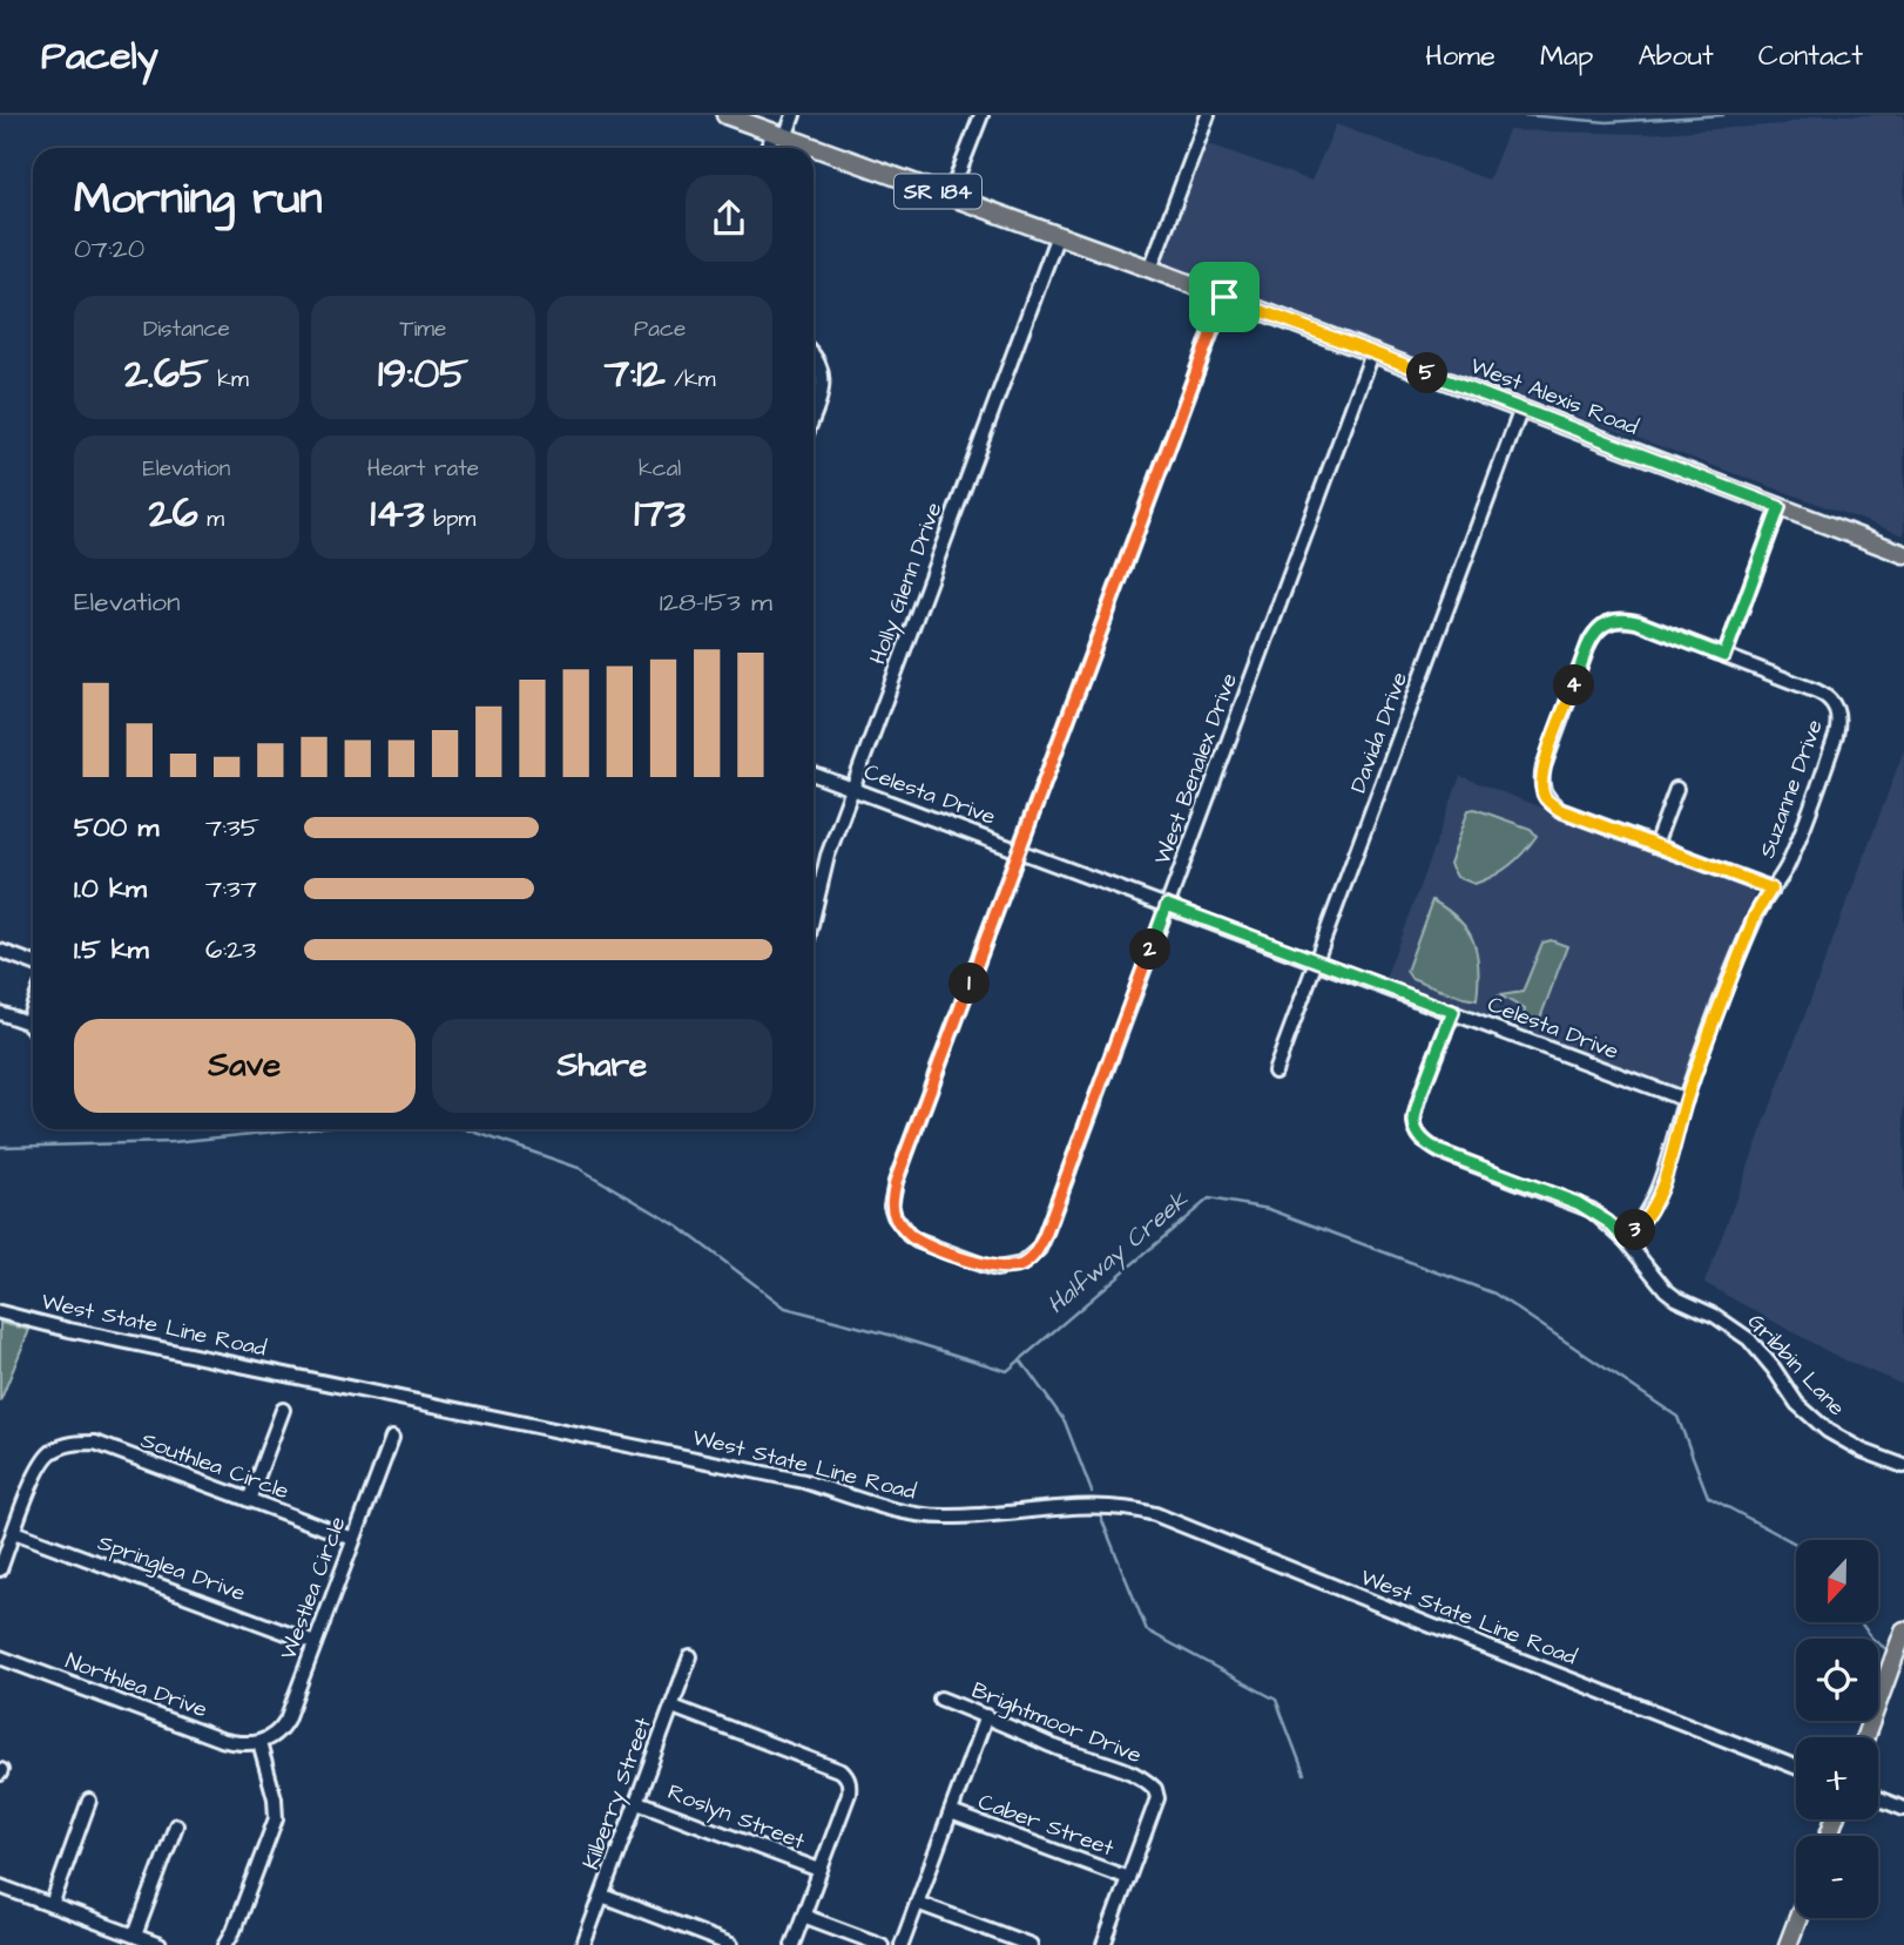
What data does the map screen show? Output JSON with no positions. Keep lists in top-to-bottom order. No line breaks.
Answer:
{"streets":{"main road":["SR 184","West Alexis Road"],"street":["Holly Glenn Drive","Davida Drive","West Benalex Drive","Suzanne Drive","Celesta Drive","West State Line Road","Gribbin Lane","Southlea Circle","Springlea Drive","Westlea Circle","Northlea Drive","Brightmoor Drive","Kilberry Street","Roslyn Street","Caber Street"]},"crossings":[["West Alexis Road","Holly Glenn Drive"],["West Alexis Road","Davida Drive"],["West Alexis Road","West Benalex Drive"],["Holly Glenn Drive","Celesta Drive"],["Davida Drive","Celesta Drive"],["West Benalex Drive","Celesta Drive"],["Suzanne Drive","Celesta Drive"],["Suzanne Drive","Gribbin Lane"],["Celesta Drive","Gribbin Lane"],["Southlea Circle","Springlea Drive"],["Southlea Circle","Westlea Circle"],["Springlea Drive","Westlea Circle"],["Westlea Circle","Northlea Drive"],["Brightmoor Drive","Caber Street"],["Kilberry Street","Roslyn Street"]],"water":["Halfway Creek"],"north":"bottom","page":{"header":"Pacely","nav":["Home","Map","About","Contact"],"heading":["Morning run","07:20"],"stats":[["Distance","2.65 km"],["Time","19:05"],["Pace","7:12 /km"],["Elevation","26 m"],["Heart rate","143 bpm"],["kcal","173"]],"pins":["5","4","2","1","3"],"chart":["Elevation","128–153 m"],"list":[{"name":"500 m","note":"7:35"},{"name":"1.0 km","note":"7:37"},{"name":"1.5 km","note":"6:23"}],"buttons":["Save","Share"],"map_buttons":["+","−"]}}
